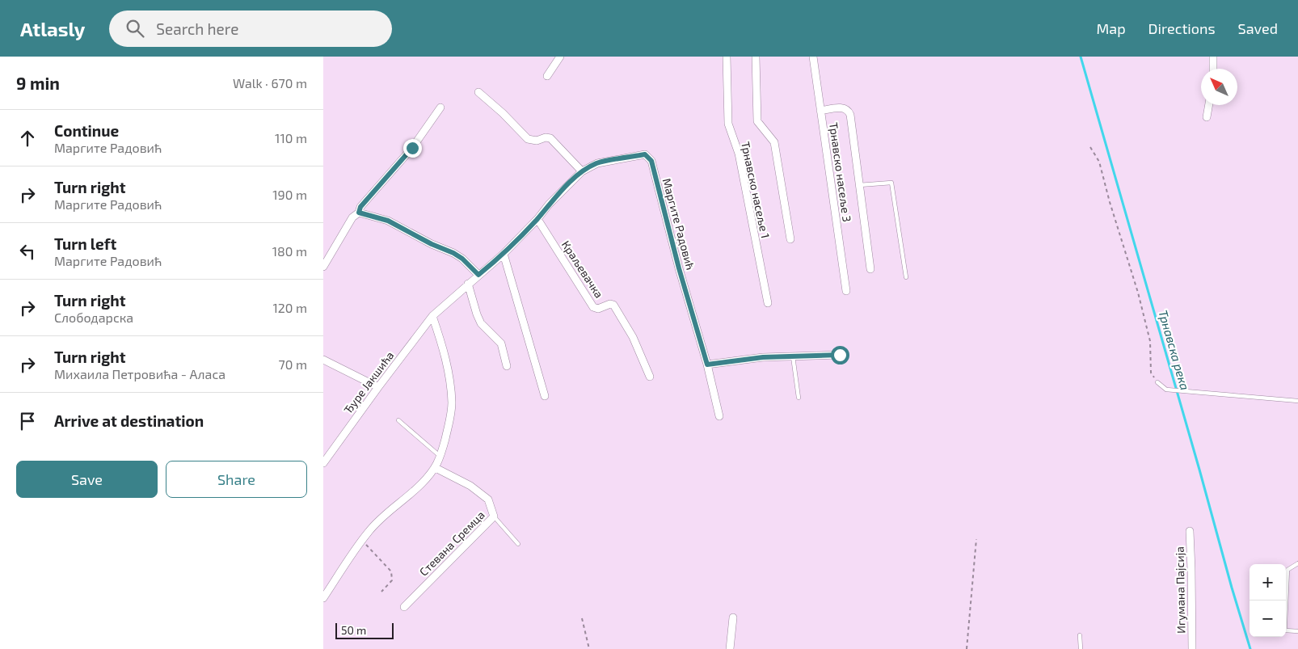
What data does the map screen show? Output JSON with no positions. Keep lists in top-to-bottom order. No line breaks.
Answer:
{"streets":{"street":["Трнавско насеље 3","Трнавско насеље 1","Маргите Радовић","Краљевачка","Ђуре Јакшића","Стевана Сремца","Игумана Пајсија"]},"crossings":[["Маргите Радовић","Краљевачка"],["Маргите Радовић","Ђуре Јакшића"]],"water":["Трнавска река"],"scale_bar":"50 m","north":"top left","page":{"header":"Atlasly","search":"Search here","nav":["Map","Directions","Saved"],"heading":["9 min","Walk · 670 m"],"list":[["Continue","Маргите Радовић","110 m"],["Turn right","Маргите Радовић","190 m"],["Turn left","Маргите Радовић","180 m"],["Turn right","Слободарска","120 m"],["Turn right","Михаила Петровића - Аласа","70 m"],"Arrive at destination"],"buttons":["Save","Share"],"map_buttons":["+","−"],"scale":"50 m"}}
